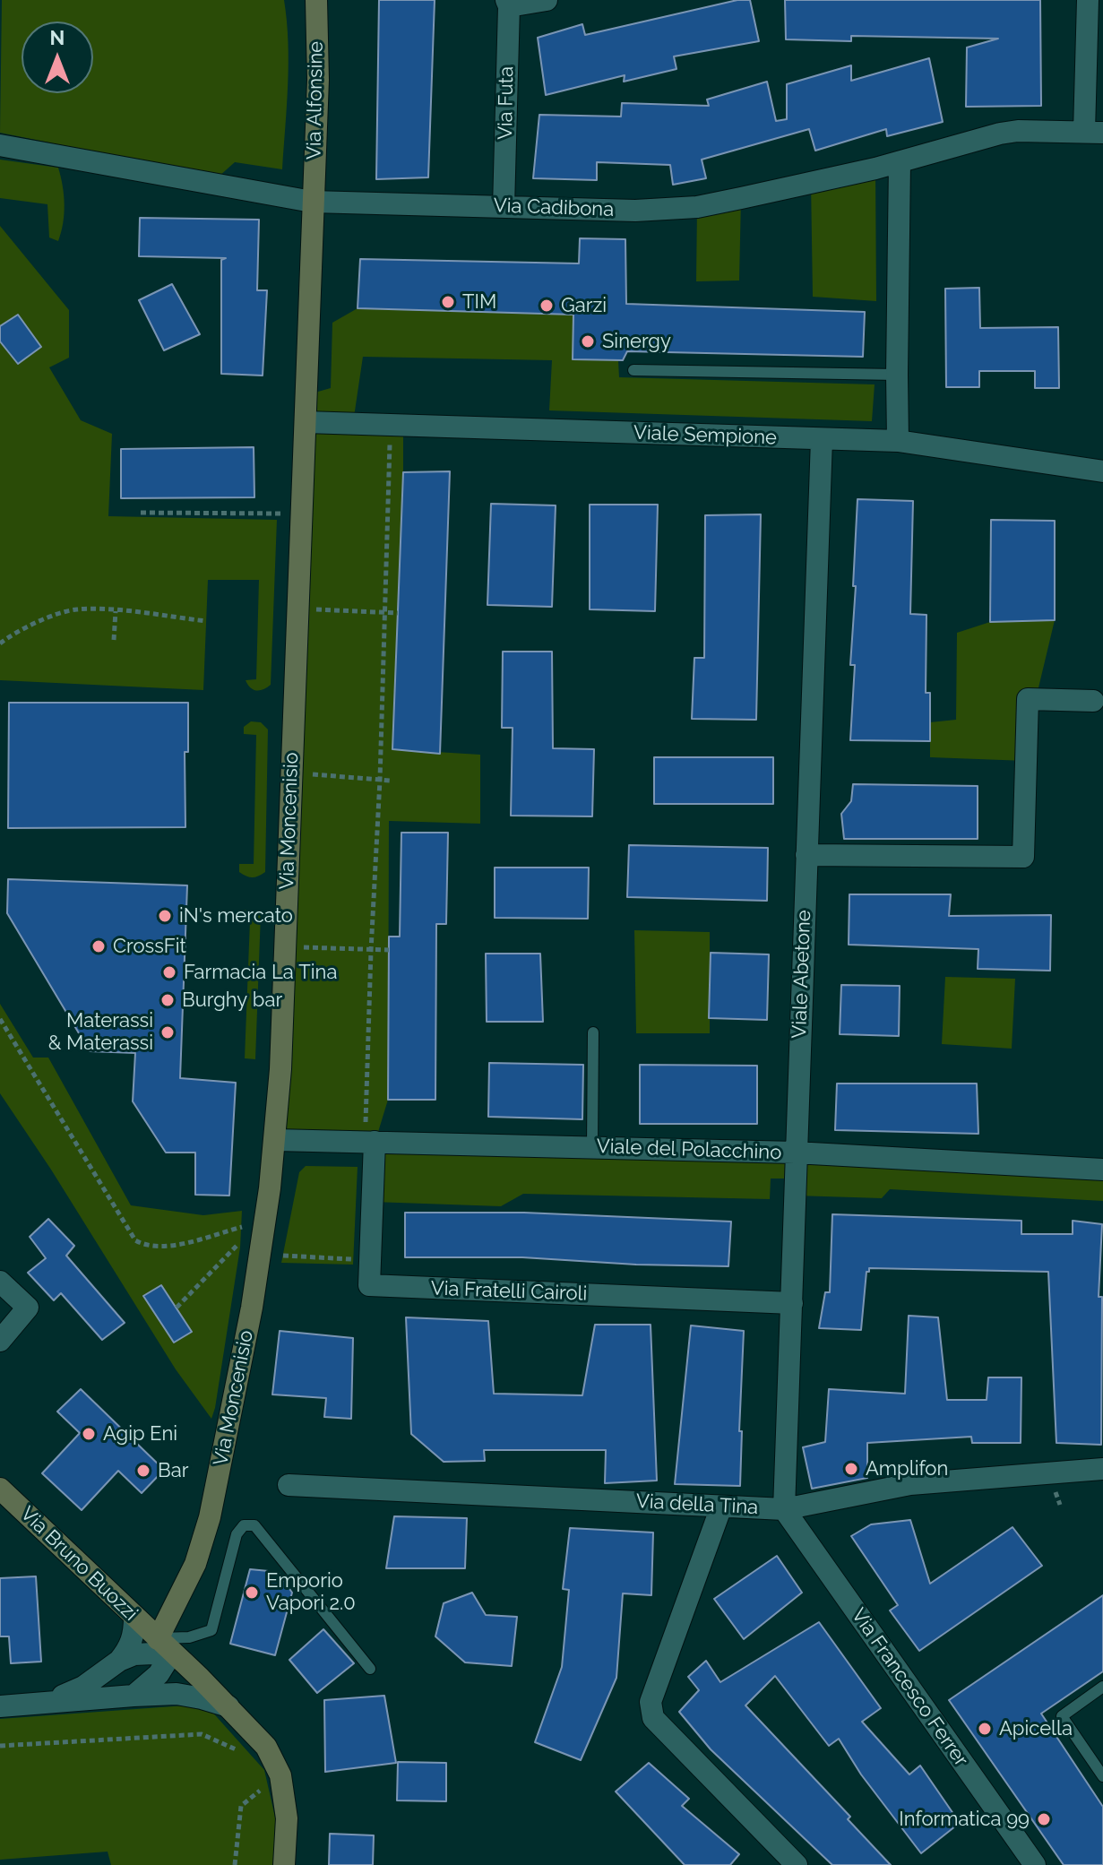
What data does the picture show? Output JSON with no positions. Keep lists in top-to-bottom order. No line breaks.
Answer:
{"streets":{"main road":["Via Alfonsine","Via Moncenisio","Via Bruno Buozzi"],"street":["Via Futa","Via Cadibona","Viale Sempione","Viale Abetone","Viale del Polacchino","Via Fratelli Cairoli","Via della Tina","Via Francesco Ferrer"]},"crossings":[["Via Alfonsine","Via Cadibona"],["Via Alfonsine","Via Moncenisio"],["Via Futa","Via Cadibona"],["Via Cadibona","Via Moncenisio"],["Viale Sempione","Via Moncenisio"],["Viale Sempione","Viale Abetone"],["Via Moncenisio","Viale del Polacchino"],["Via Moncenisio","Via Bruno Buozzi"],["Viale Abetone","Viale del Polacchino"],["Viale Abetone","Via Fratelli Cairoli"],["Viale Abetone","Via della Tina"],["Viale Abetone","Via Francesco Ferrer"],["Viale del Polacchino","Via Fratelli Cairoli"],["Via della Tina","Via Francesco Ferrer"]],"places":["TIM","Garzi","Sinergy","iN's mercato","CrossFit","Farmacia La Tina","Burghy bar","Materassi & Materassi","Agip Eni","Amplifon","Bar","Emporio Vapori 2.0","Apicella","Informatica 99"],"north":"top"}
